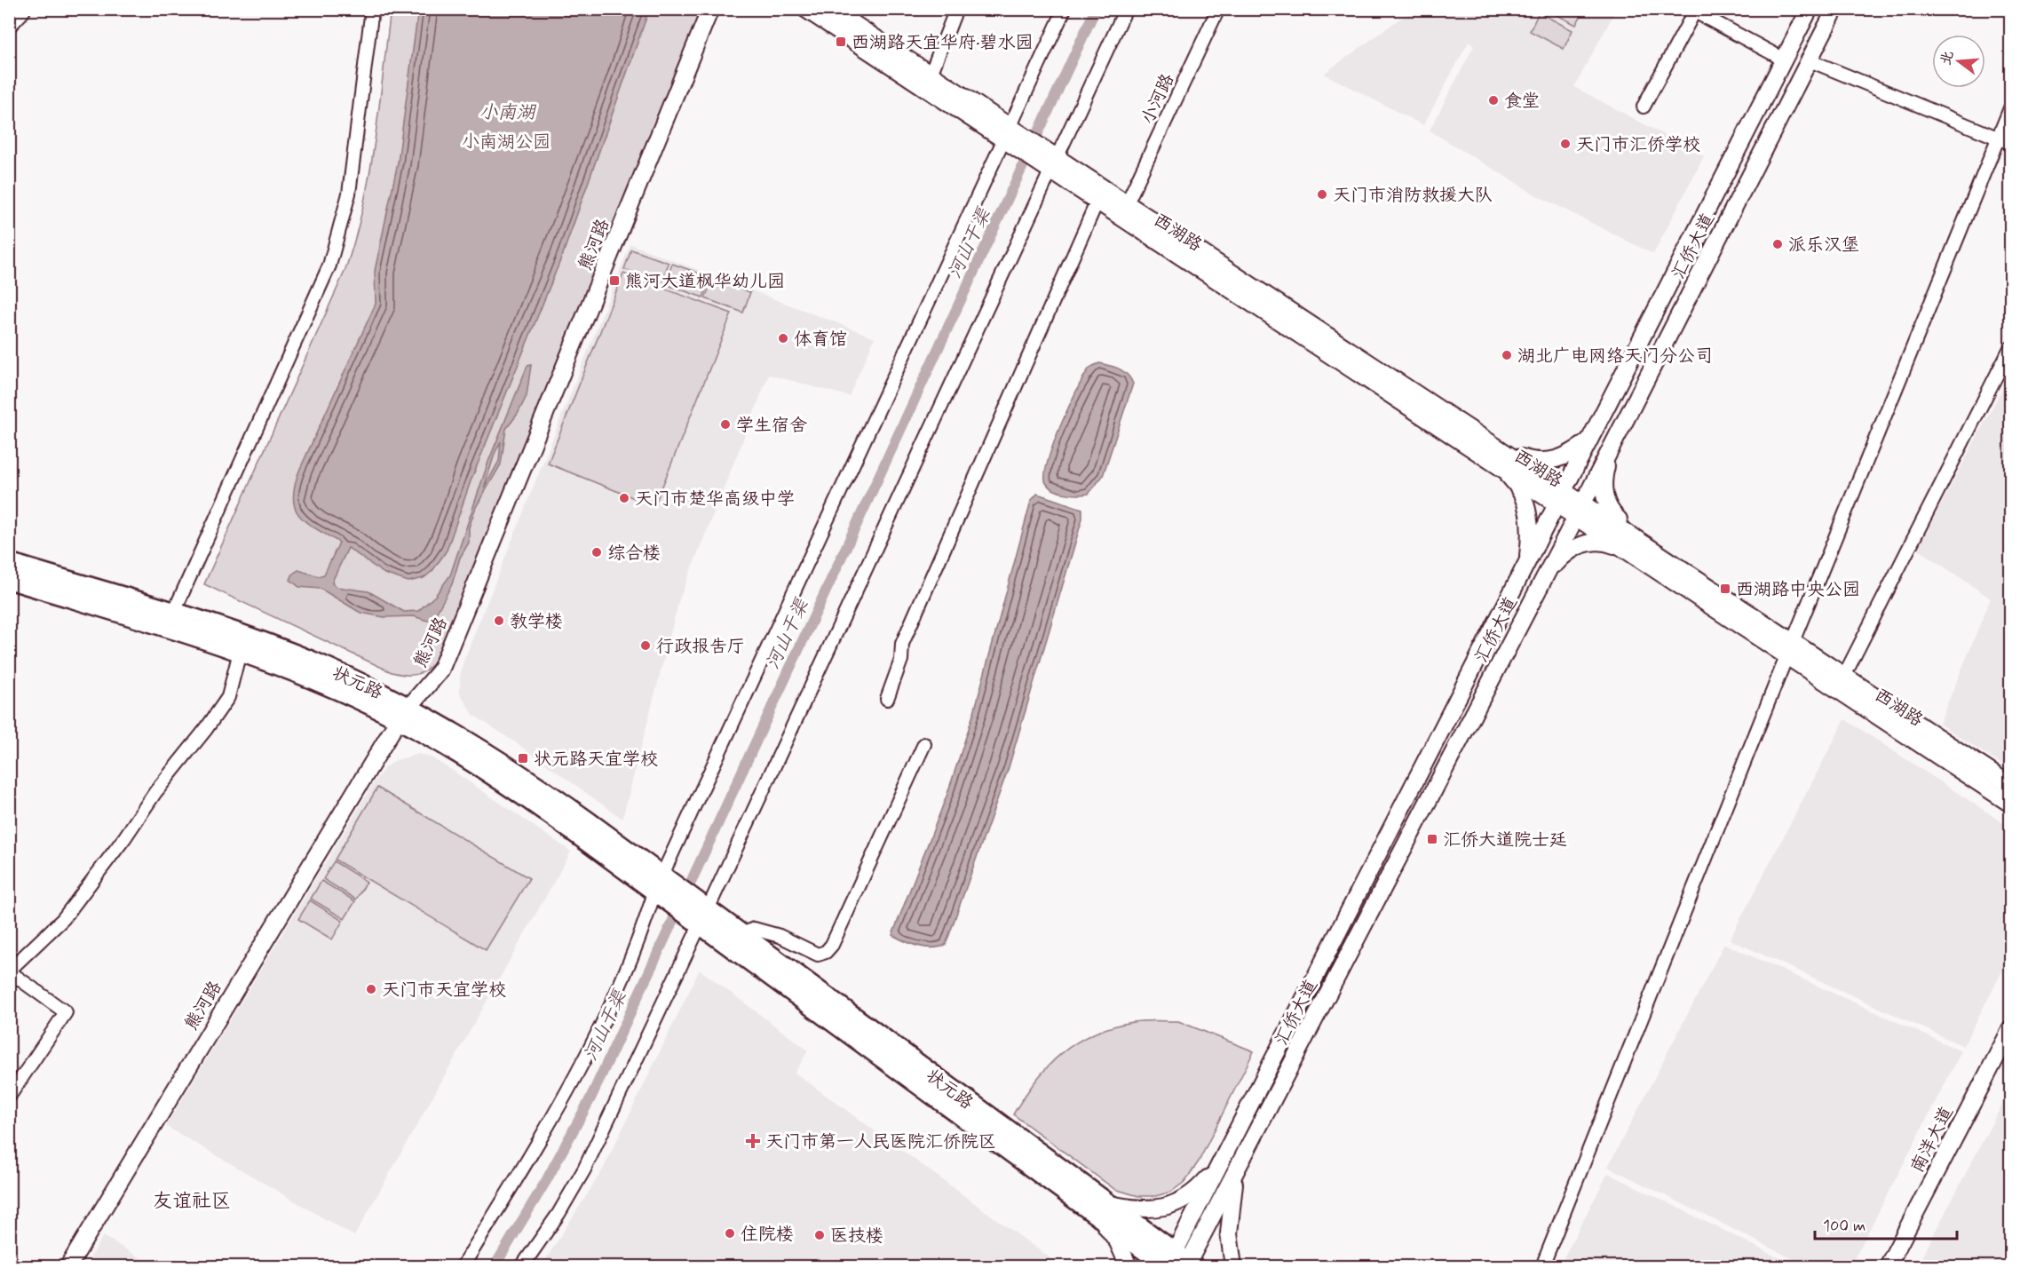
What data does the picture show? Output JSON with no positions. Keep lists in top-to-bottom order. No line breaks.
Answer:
{"streets":{"main road":["西湖路","熊河路","汇侨大道","状元路","南洋大道"],"street":["小河路"]},"crossings":[["小河路","西湖路"],["西湖路","汇侨大道"],["熊河路","状元路"],["汇侨大道","状元路"]],"districts":["友谊社区"],"water":["小南湖","河山干渠"],"parks":["小南湖公园"],"places":{"transit":["西湖路天宜华府·碧水园","熊河大道枫华幼儿园","西湖路中央公园","状元路天宜学校","汇侨大道院士廷"],"other":["食堂","天门市汇侨学校","天门市消防救援大队","派乐汉堡","体育馆","湖北广电网络天门分公司","学生宿舍","天门市楚华高级中学","综合楼","教学楼","行政报告厅","天门市天宜学校","住院楼","医技楼"],"health":["天门市第一人民医院汇侨院区"]},"scale_bar":"100 m","north":"left"}
